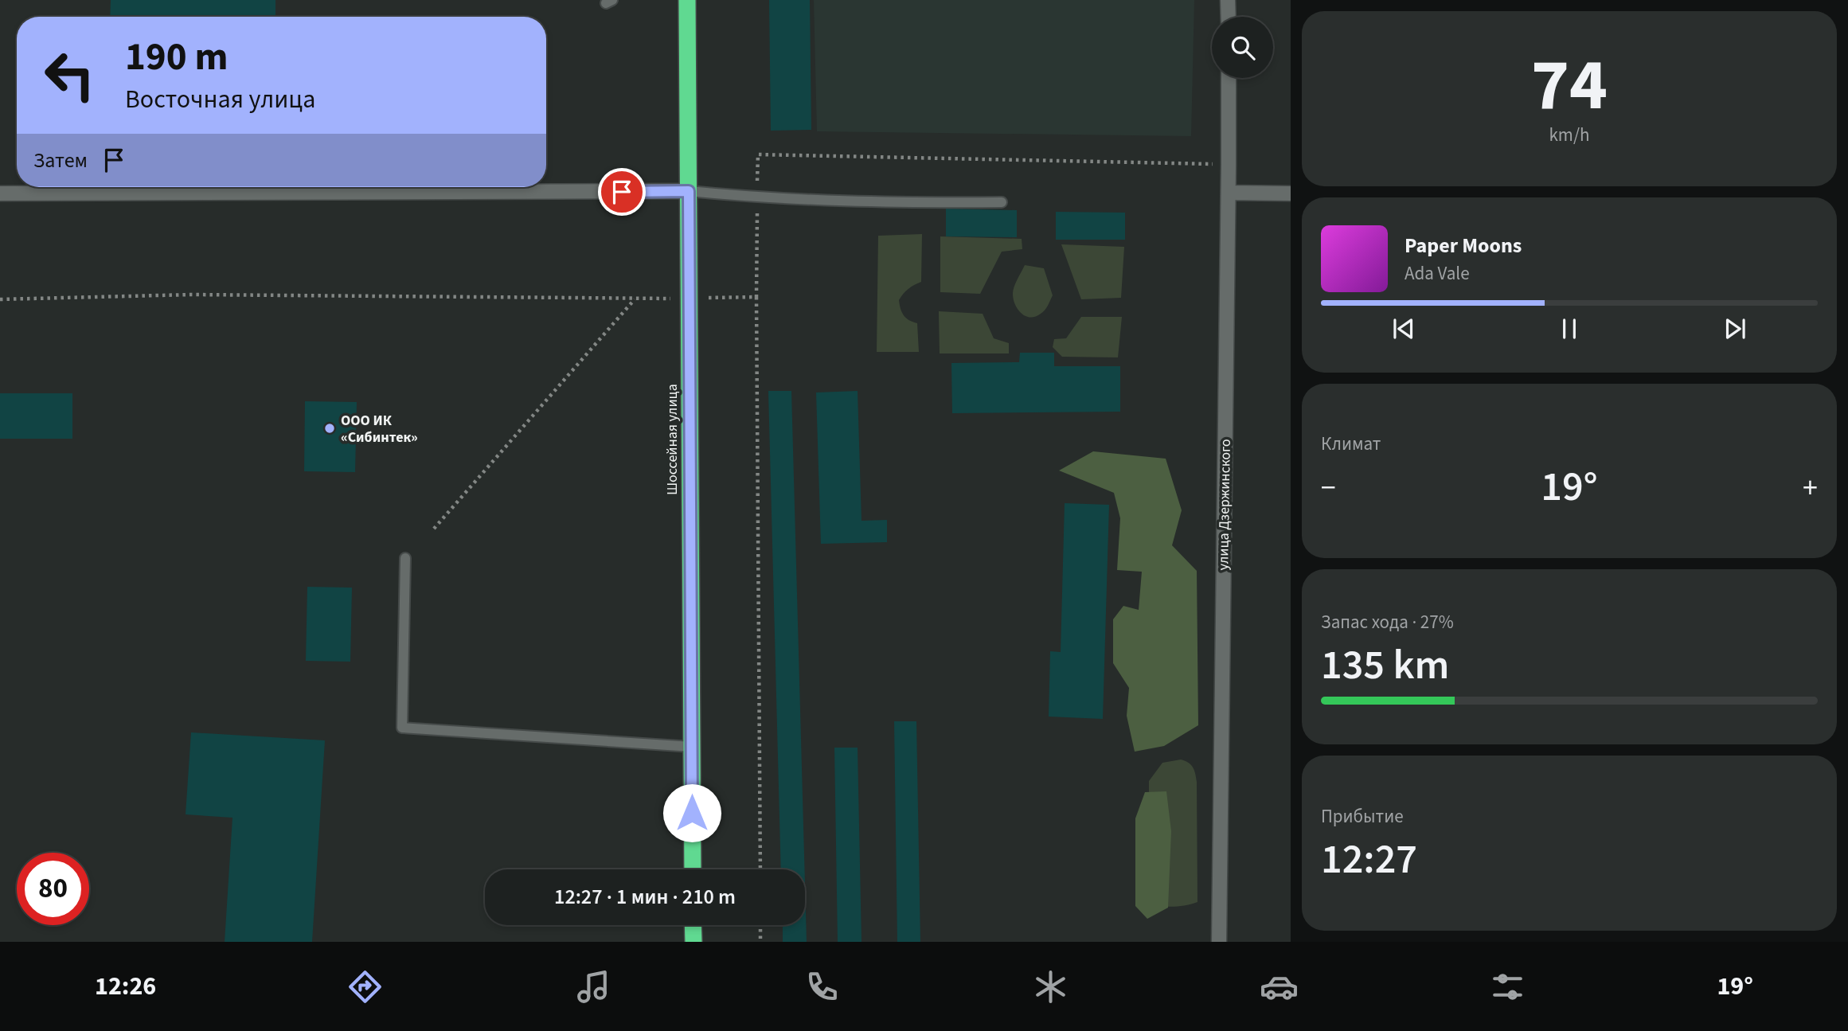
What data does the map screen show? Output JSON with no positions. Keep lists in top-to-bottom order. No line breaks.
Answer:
{"streets":{"highway":["Шоссейная улица"],"street":["улица Дзержинского"]},"places":["ООО ИК «Сибинтек»"],"page":{"tile":[["74","km/h"],"Климат",["Запас хода · 27%","135 km"],["Прибытие","12:27"]],"turn":["190 m","Восточная улица"],"then":"Затем","song":["Paper Moons","Ada Vale"],"heat":["−","19°","+"],"limit":"80","trip":"12:27 · 1 мин · 210 m","tabs":["12:26","19°"]}}
